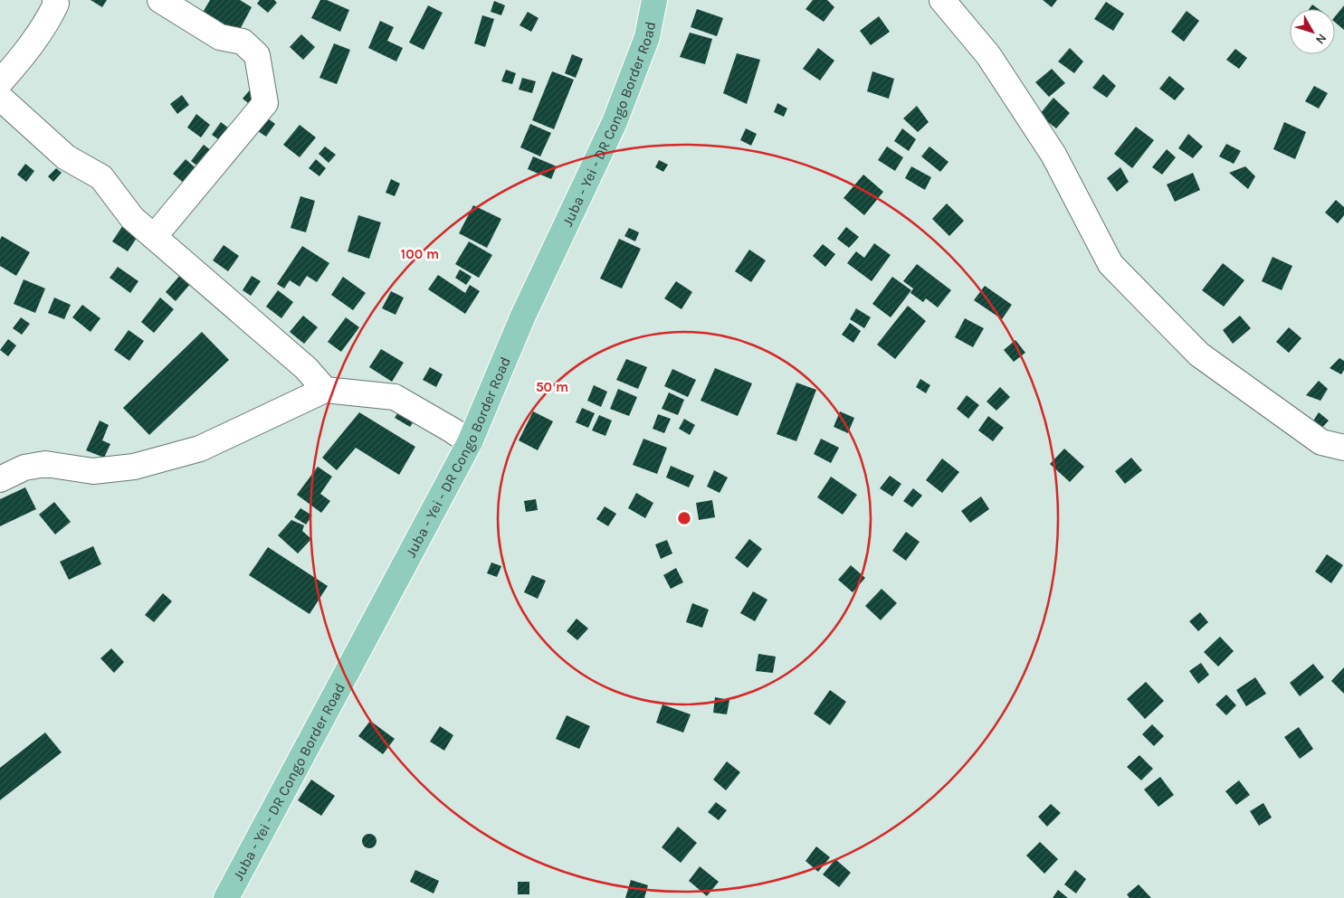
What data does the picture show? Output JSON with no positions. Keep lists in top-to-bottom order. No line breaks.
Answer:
{"streets":{"main road":["Juba - Yei - DR Congo Border Road"]},"north":"bottom right","rings":["100 m","50 m"]}
